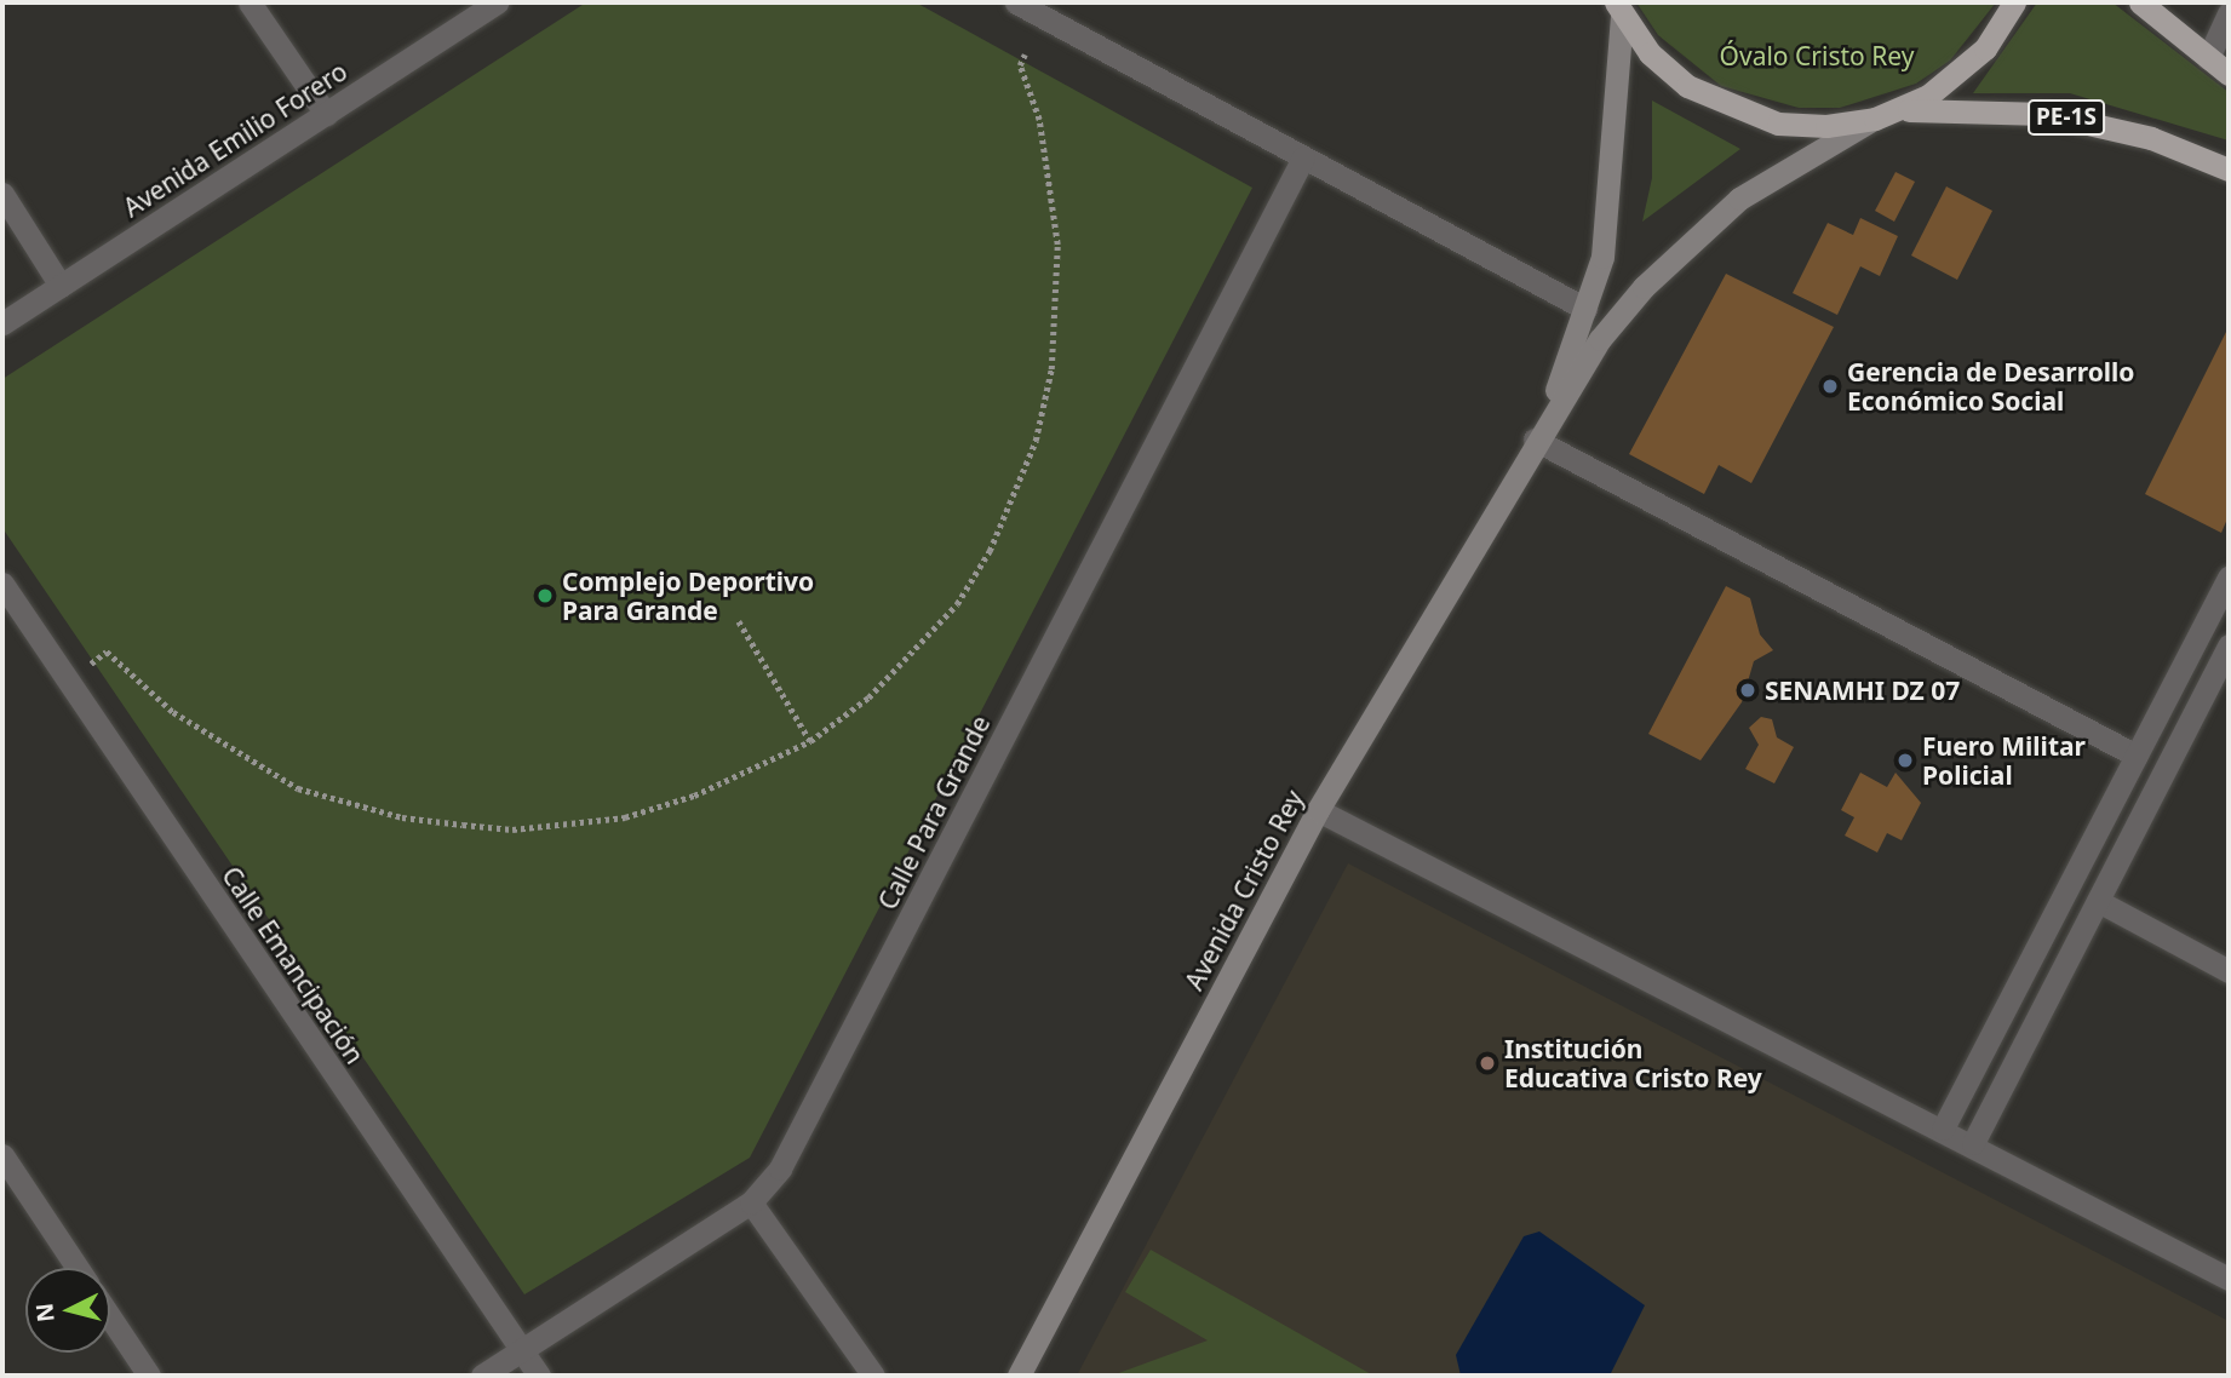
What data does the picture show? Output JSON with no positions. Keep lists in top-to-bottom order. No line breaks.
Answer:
{"streets":{"highway":["PE-1S"],"main road":["Avenida Cristo Rey"],"street":["Avenida Emilio Forero","Calle Para Grande","Calle Emancipación"]},"crossings":[["PE-1S","Avenida Cristo Rey"],["Calle Para Grande","Calle Emancipación"]],"parks":["Óvalo Cristo Rey"],"places":["Gerencia de Desarrollo Económico Social","Complejo Deportivo Para Grande","SENAMHI DZ 07","Fuero Militar Policial","Institución Educativa Cristo Rey"],"north":"left"}
